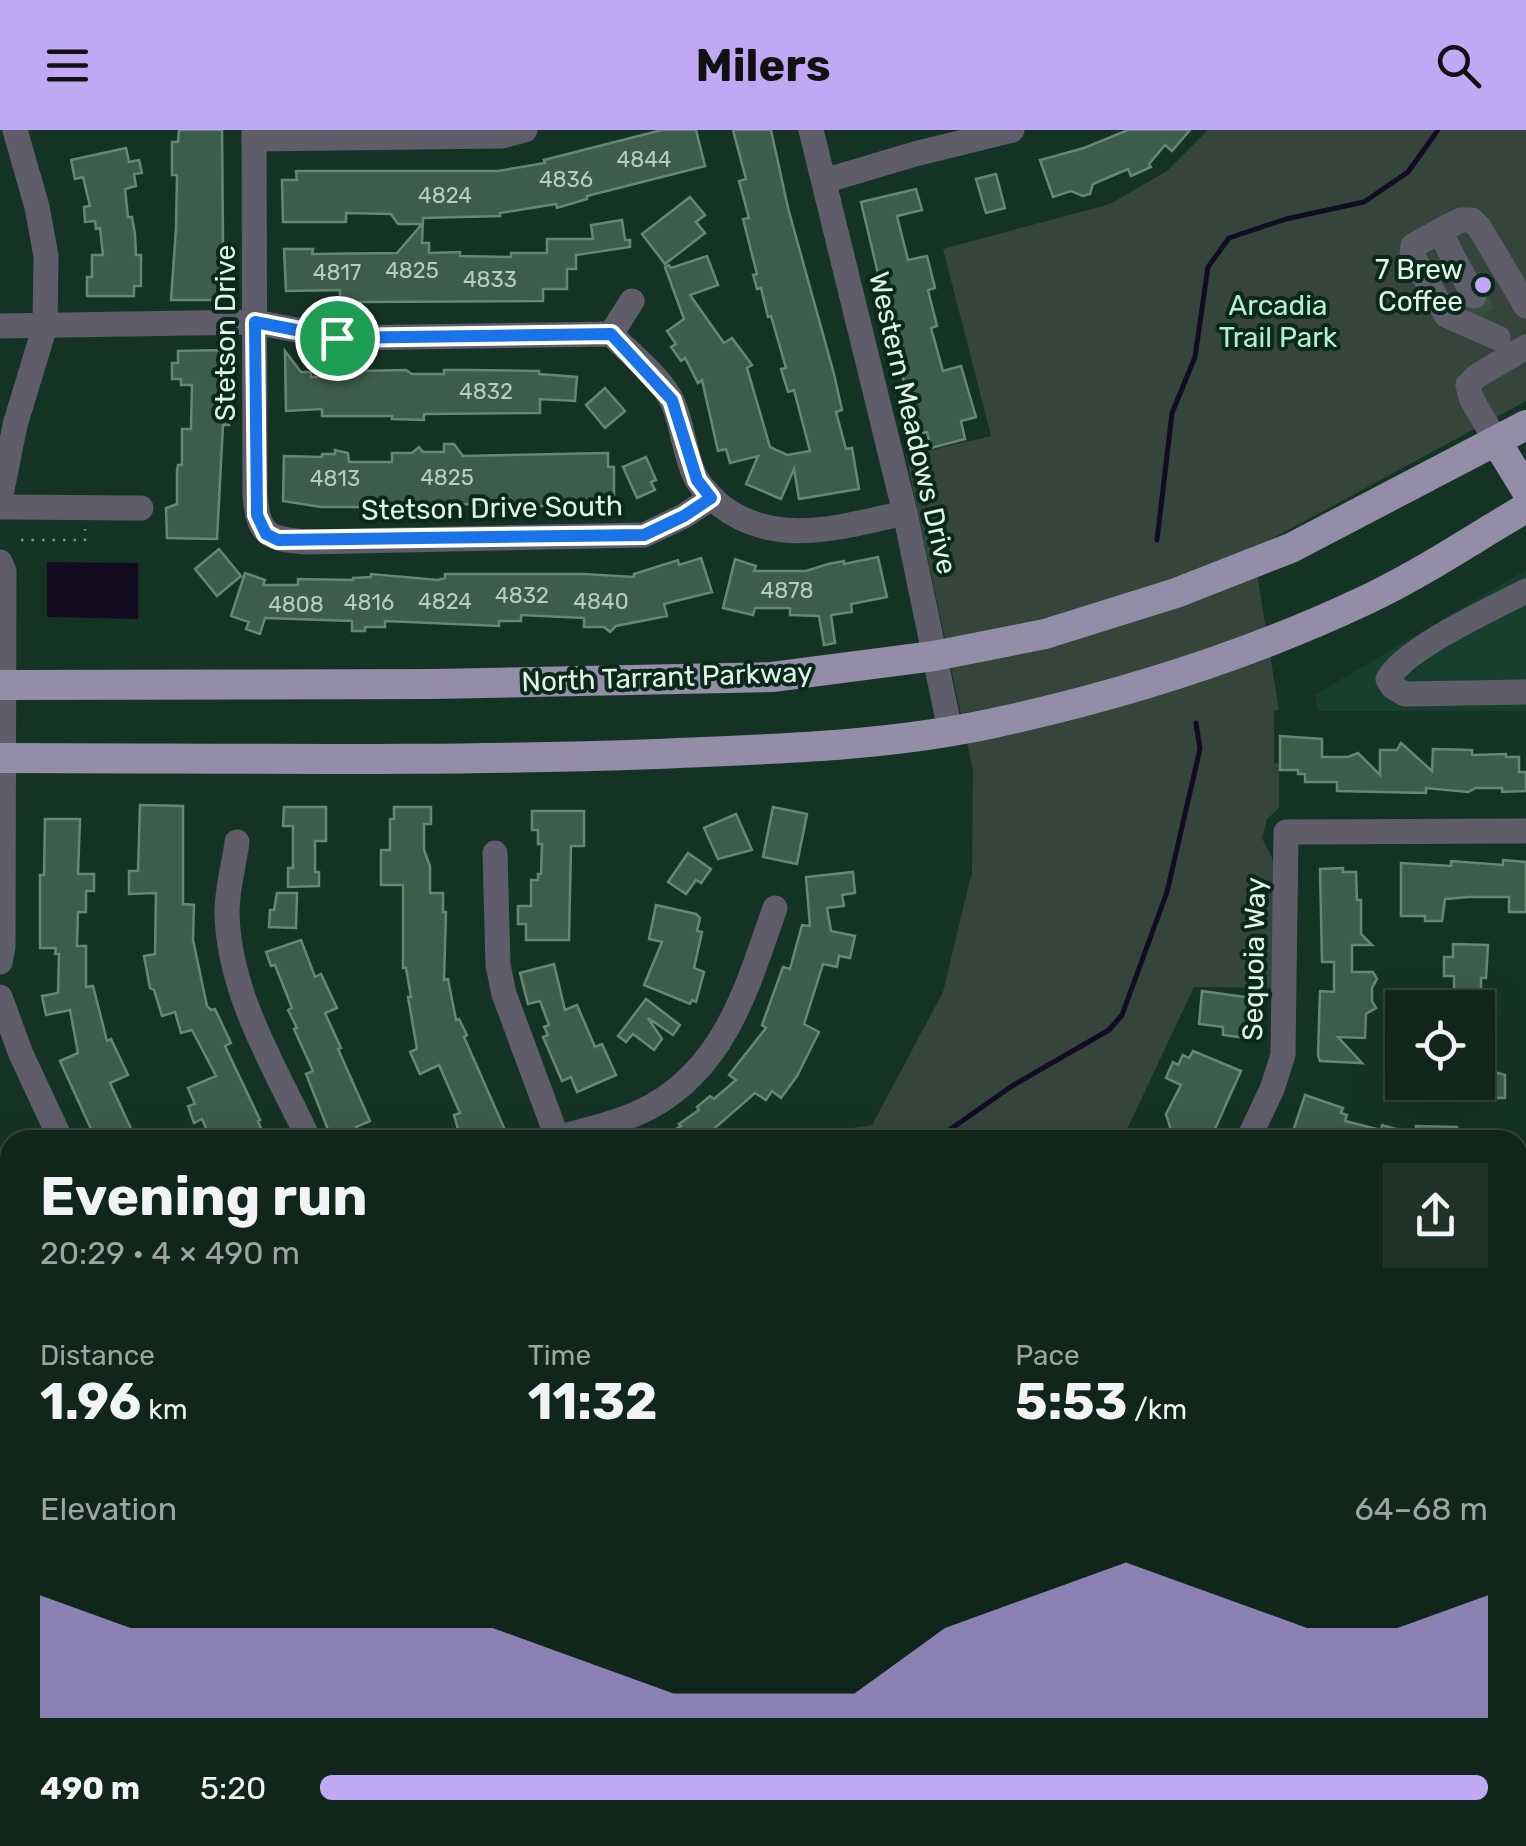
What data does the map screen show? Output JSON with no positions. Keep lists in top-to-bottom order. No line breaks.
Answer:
{"streets":{"main road":["North Tarrant Parkway"],"street":["Stetson Drive","Western Meadows Drive","Stetson Drive South","Sequoia Way"]},"crossings":[["Stetson Drive","Stetson Drive South"],["Western Meadows Drive","North Tarrant Parkway"]],"parks":["Arcadia Trail Park"],"places":["7 Brew Coffee"],"house_numbers":["4844","4836","4824","4825","4817","4833","4832","4825","4813","4878","4832","4824","4840","4816","4808"],"page":{"header":"Milers","heading":["Evening run","20:29 · 4 × 490 m"],"stats":[["Distance","1.96 km"],["Time","11:32"],["Pace","5:53 /km"]],"chart":["Elevation","64–68 m"],"list":[{"name":"490 m","note":"5:20"}]}}
